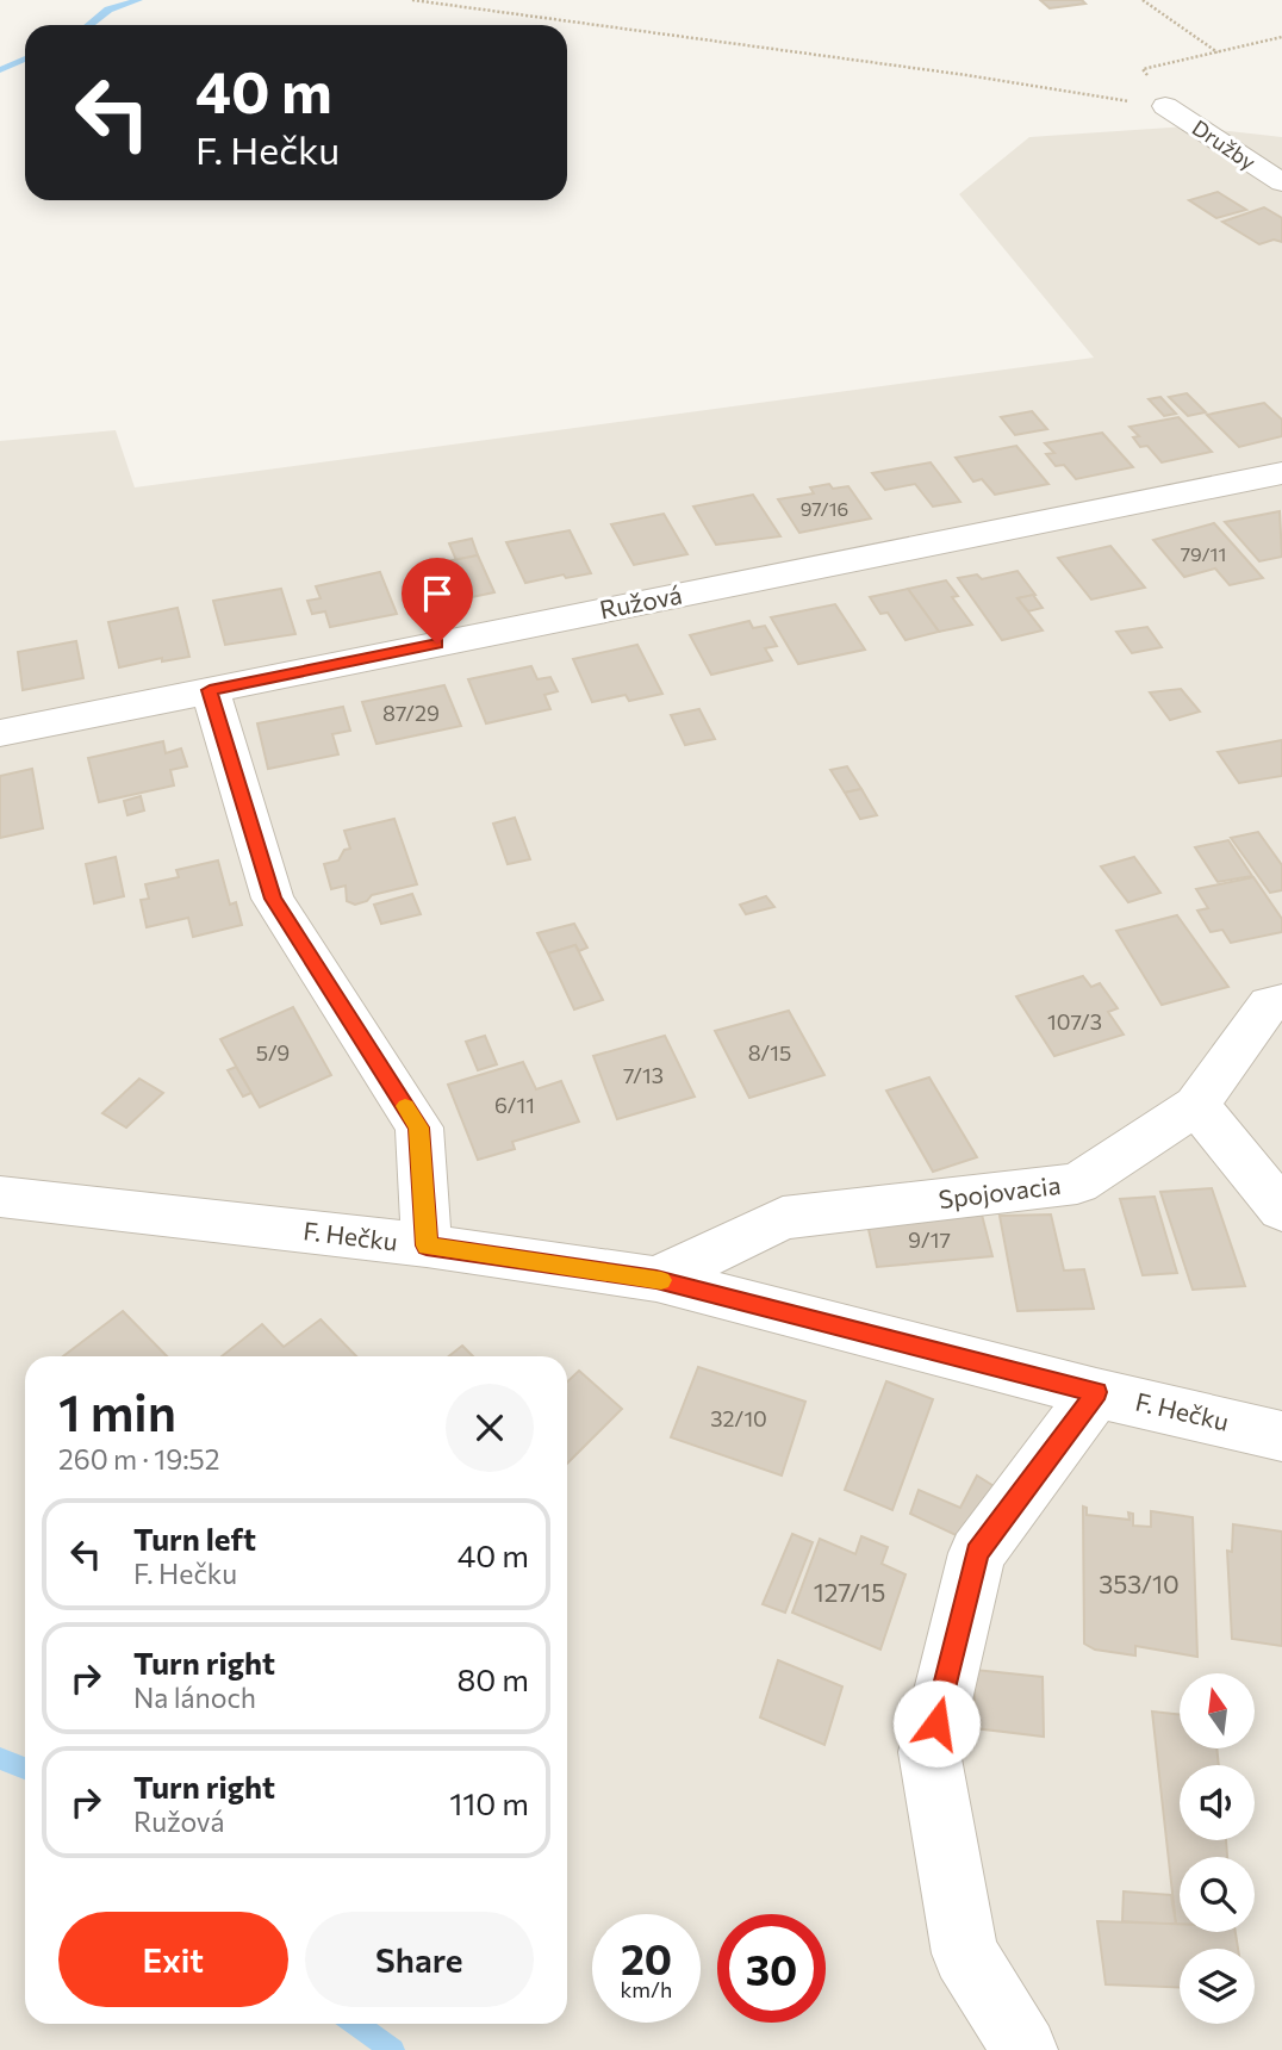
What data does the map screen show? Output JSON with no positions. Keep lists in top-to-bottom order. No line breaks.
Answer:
{"streets":{"street":["Družby","Ružová","Spojovacia","F. Hečku"]},"crossings":[["Spojovacia","F. Hečku"]],"house_numbers":["97/16","79/11","87/29","107/3","5/9","8/15","7/13","6/11","9/17","32/10","353/10","127/15"],"north":"top","page":{"turn":["40 m","F. Hečku"],"heading":["1 min","260 m · 19:52"],"list":[{"name":"Turn left","note":"F. Hečku","value":"40 m"},{"name":"Turn right","note":"Na lánoch","value":"80 m"},{"name":"Turn right","note":"Ružová","value":"110 m"}],"buttons":["Exit","Share"],"speed":"20 km/h","limit":"30"}}
